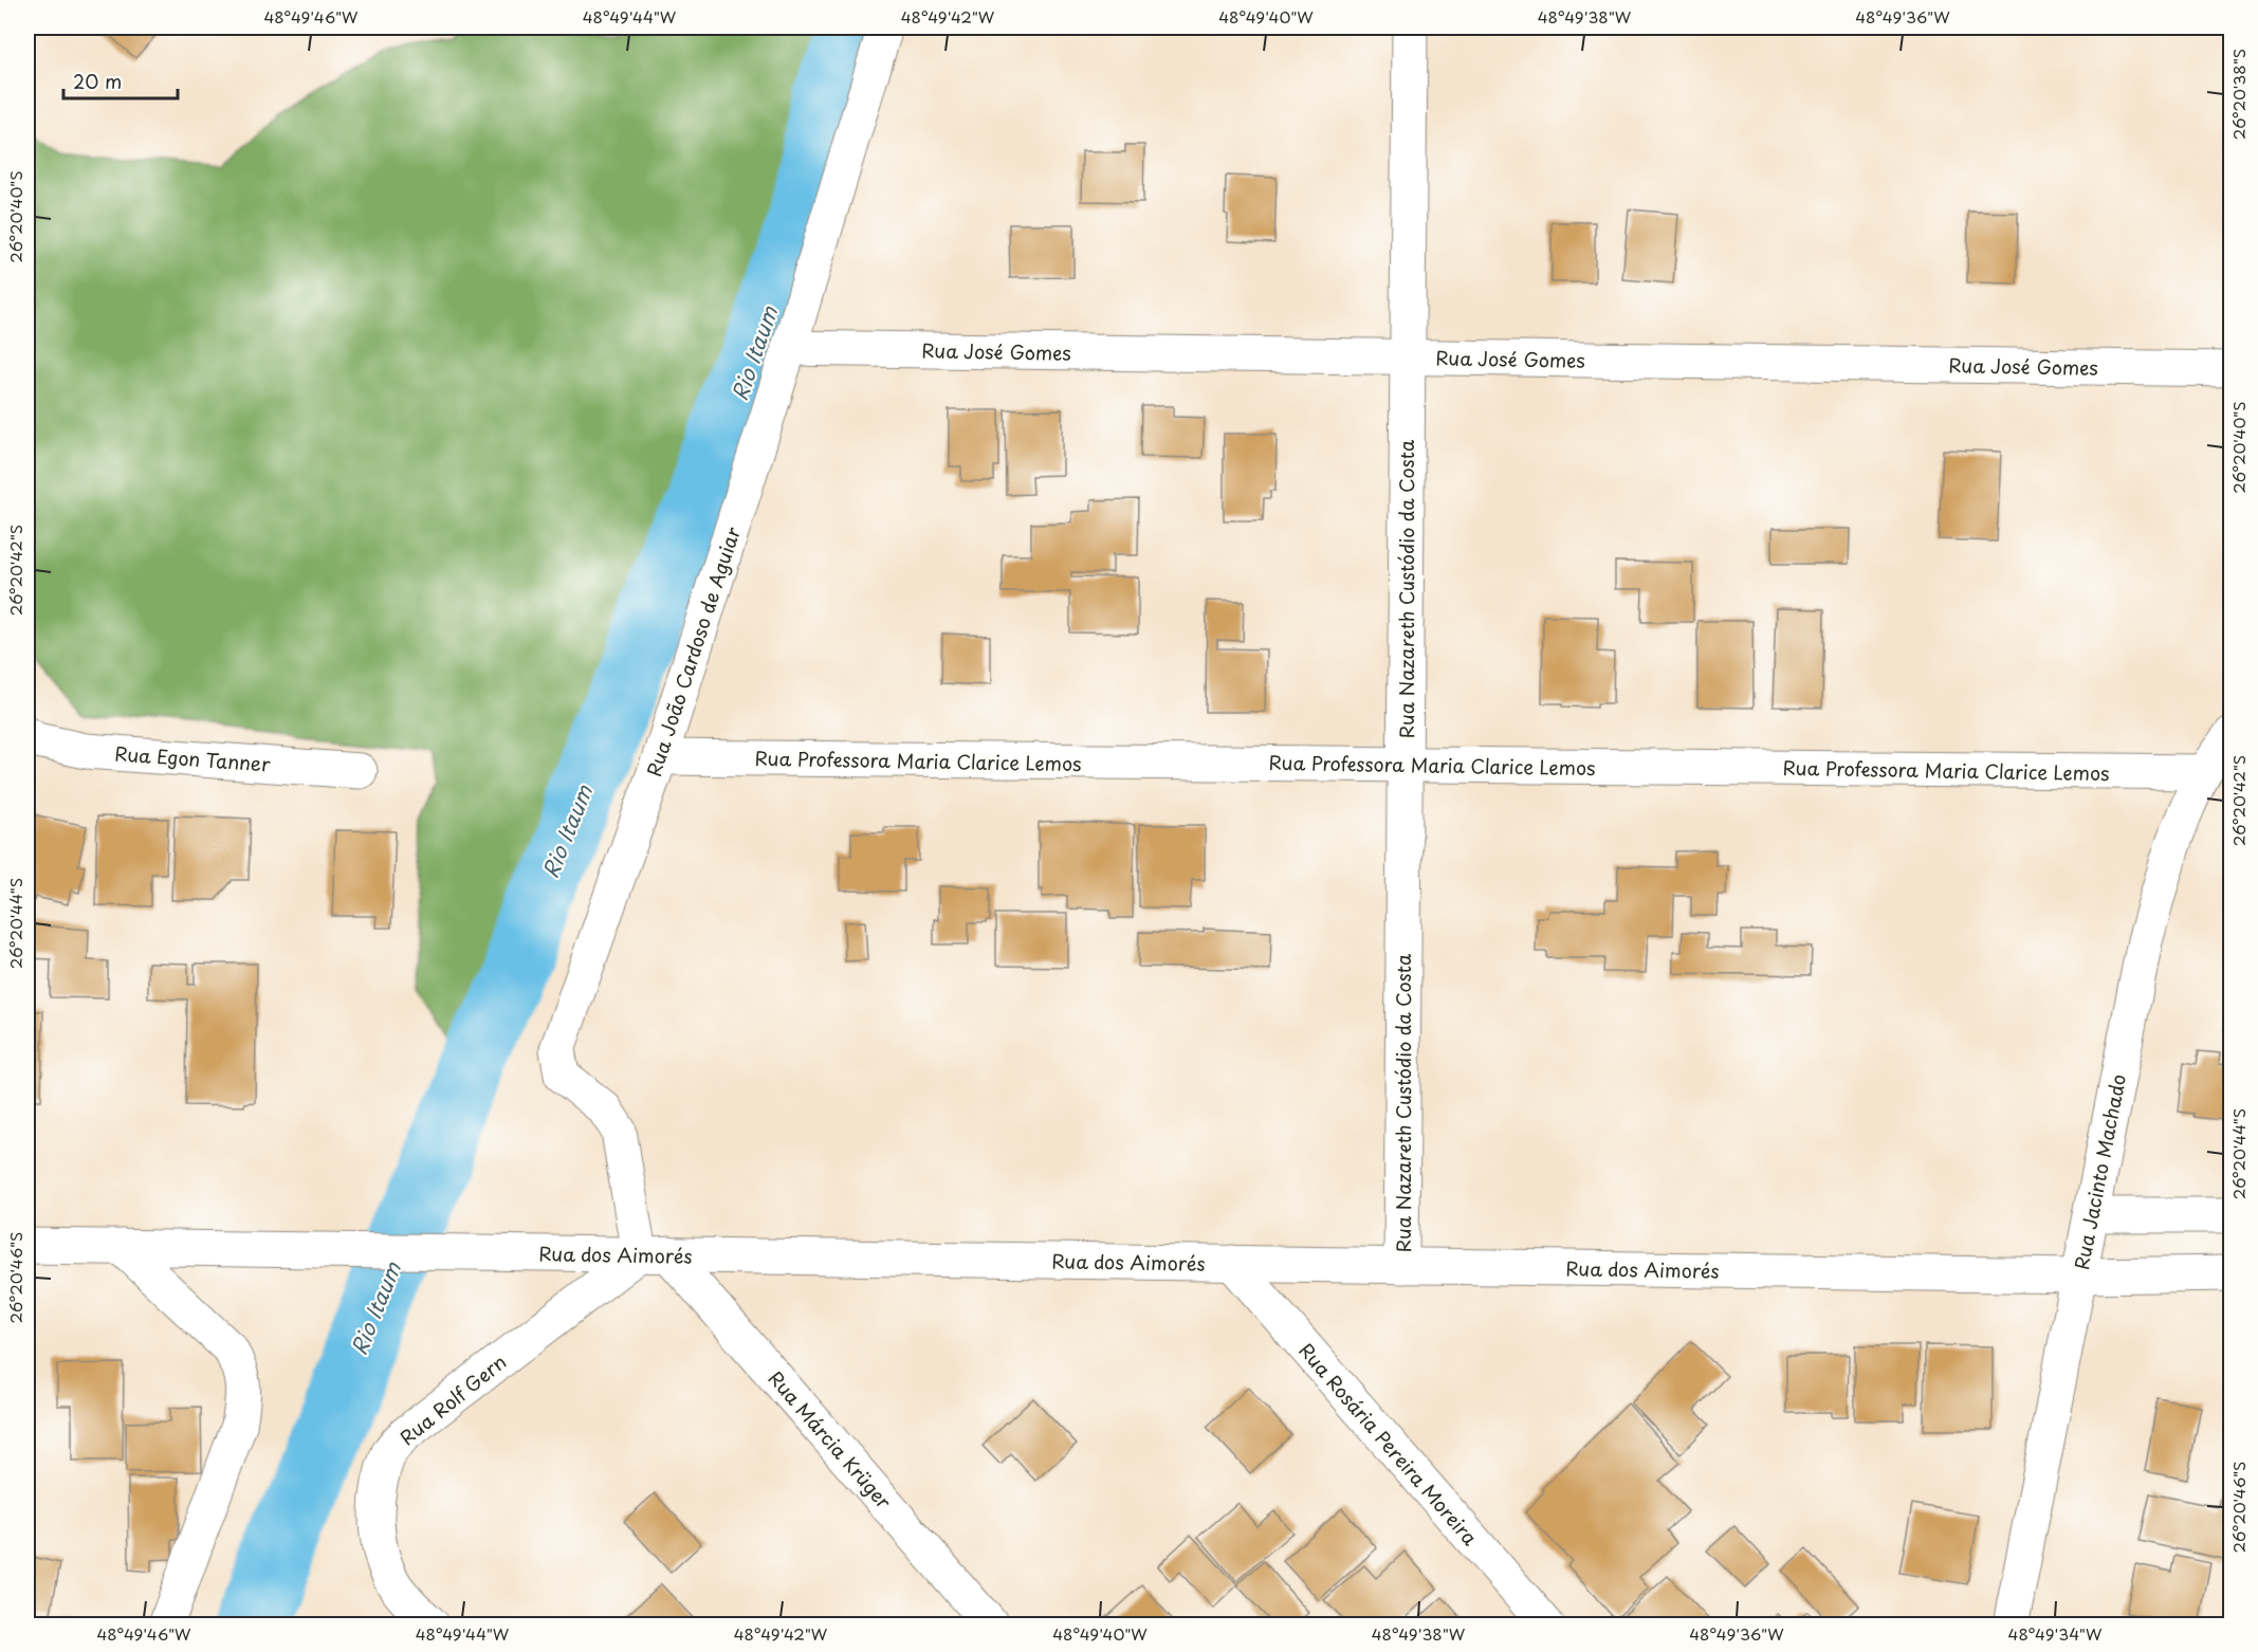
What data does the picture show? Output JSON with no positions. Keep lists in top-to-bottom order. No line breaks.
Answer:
{"streets":{"street":["Rua José Gomes","Rua Nazareth Custódio da Costa","Rua João Cardoso de Aguiar","Rua Egon Tanner","Rua Professora Maria Clarice Lemos","Rua Jacinto Machado","Rua dos Aimorés","Rua Rolf Gern","Rua Márcia Krüger","Rua Rosária Pereira Moreira"]},"crossings":[["Rua José Gomes","Rua Nazareth Custódio da Costa"],["Rua José Gomes","Rua João Cardoso de Aguiar"],["Rua Nazareth Custódio da Costa","Rua Professora Maria Clarice Lemos"],["Rua Nazareth Custódio da Costa","Rua dos Aimorés"],["Rua João Cardoso de Aguiar","Rua Professora Maria Clarice Lemos"],["Rua João Cardoso de Aguiar","Rua dos Aimorés"],["Rua João Cardoso de Aguiar","Rua Rolf Gern"],["Rua João Cardoso de Aguiar","Rua Márcia Krüger"],["Rua Professora Maria Clarice Lemos","Rua Jacinto Machado"],["Rua Jacinto Machado","Rua dos Aimorés"],["Rua dos Aimorés","Rua Rolf Gern"],["Rua dos Aimorés","Rua Márcia Krüger"],["Rua dos Aimorés","Rua Rosária Pereira Moreira"],["Rua Rolf Gern","Rua Márcia Krüger"]],"water":["Rio Itaum"],"scale_bar":"20 m","coordinates":["48°49'46\"W","48°49'44\"W","48°49'42\"W","48°49'40\"W","48°49'38\"W","48°49'36\"W","26°20'38\"S","26°20'40\"S","26°20'42\"S","26°20'44\"S","26°20'46\"S","48°49'34\"W"]}
